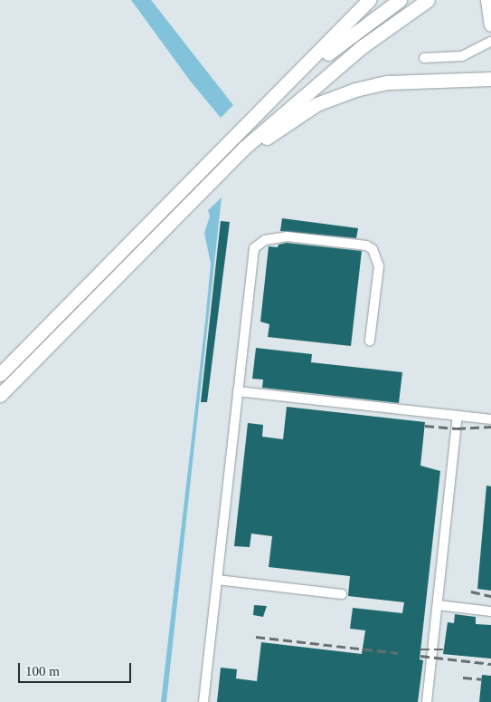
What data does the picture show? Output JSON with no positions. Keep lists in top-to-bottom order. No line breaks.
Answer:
{"scale_bar":"100 m"}
